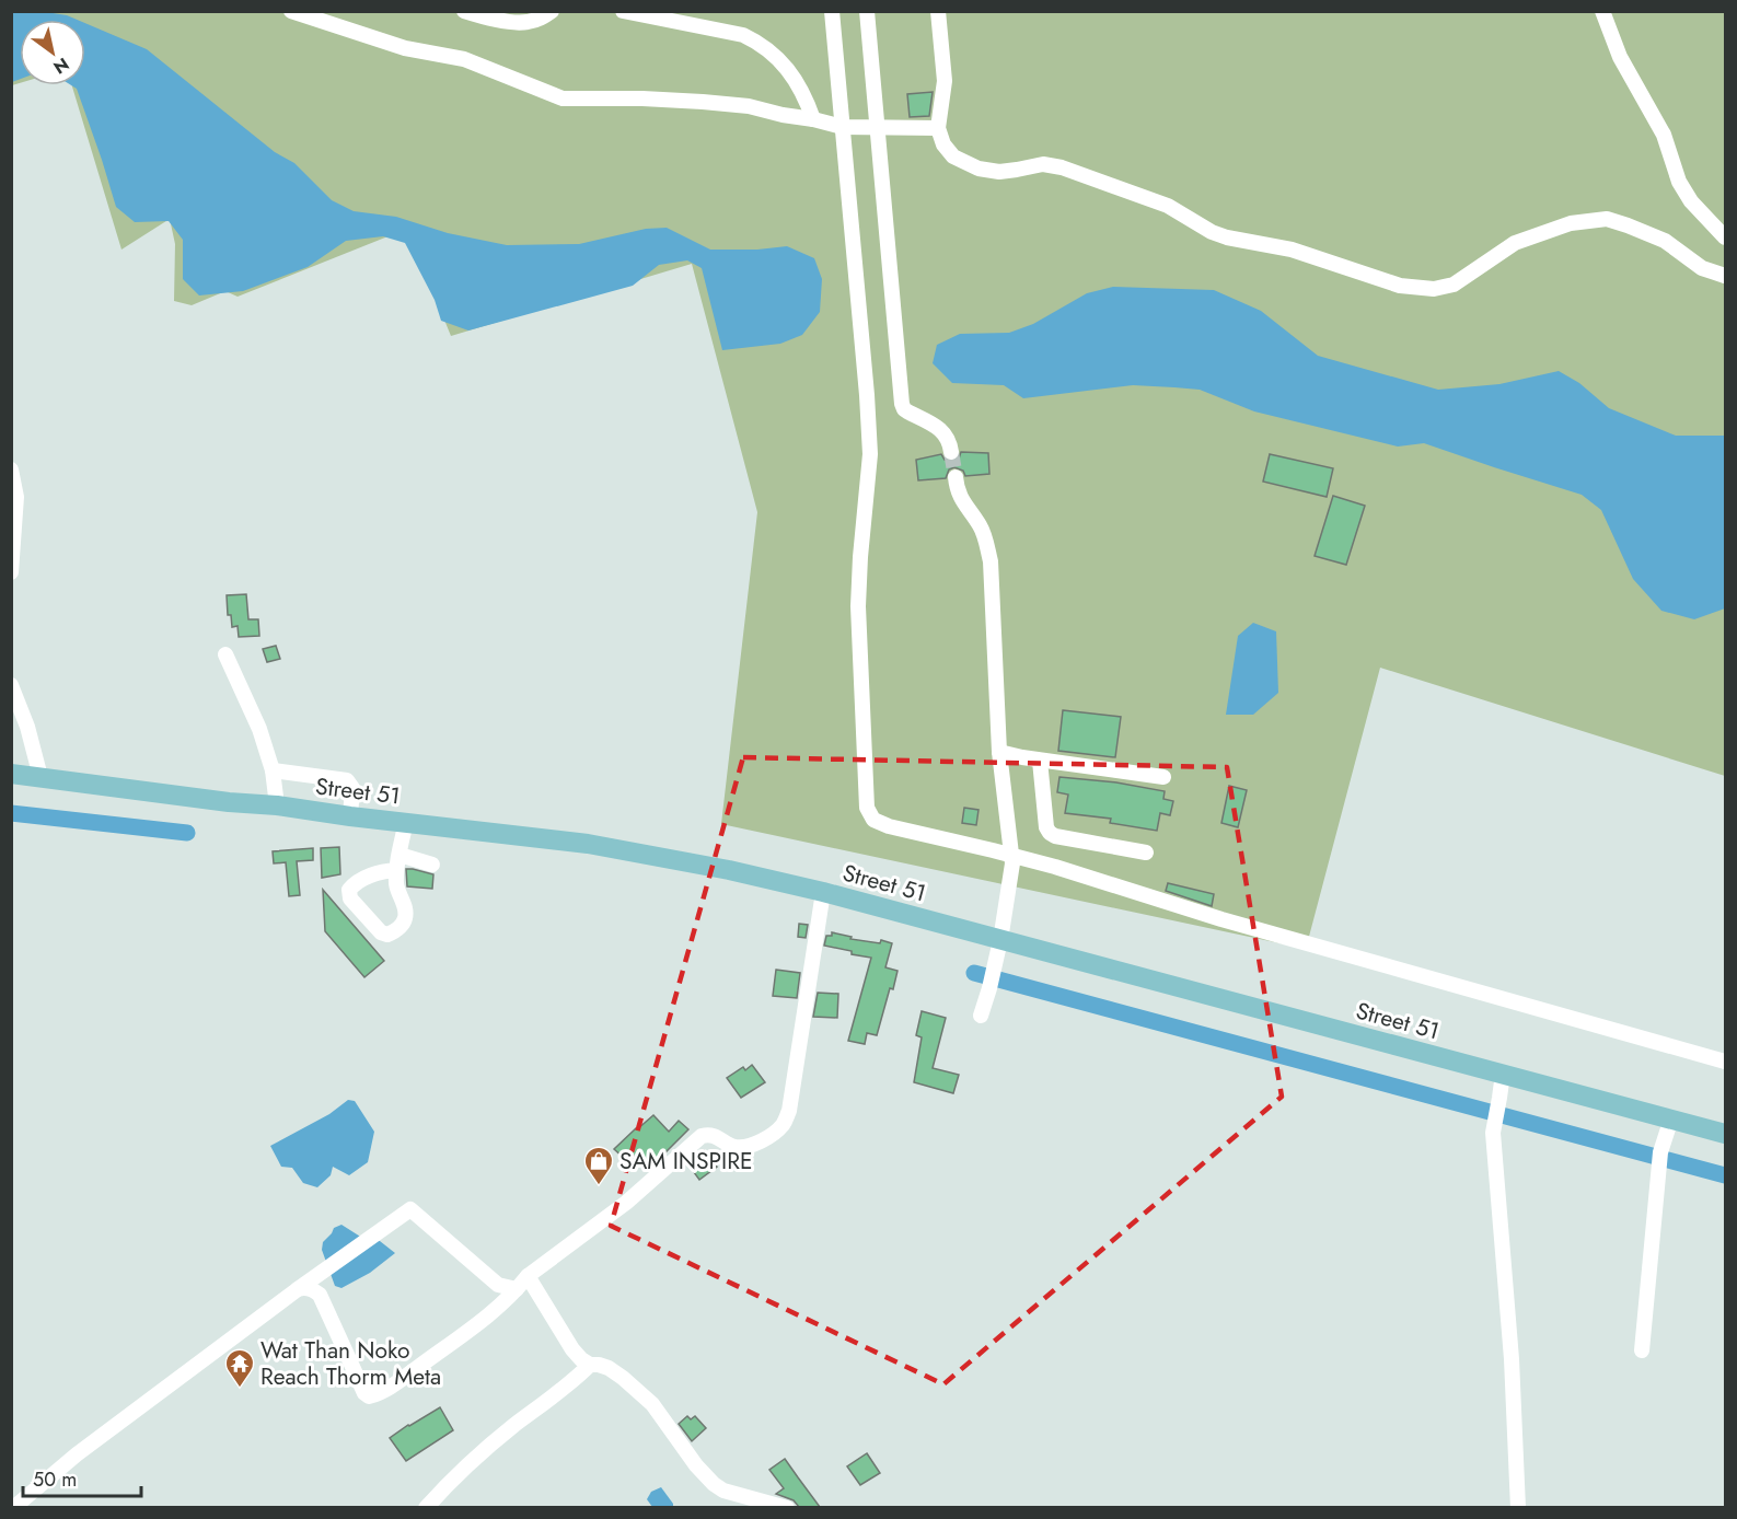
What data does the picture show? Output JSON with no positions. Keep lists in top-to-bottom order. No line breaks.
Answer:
{"streets":{"main road":["Street 51"]},"places":{"shop":["SAM INSPIRE"],"temple":["Wat Than Noko Reach Thorm Meta"]},"scale_bar":"50 m","north":"bottom right"}
